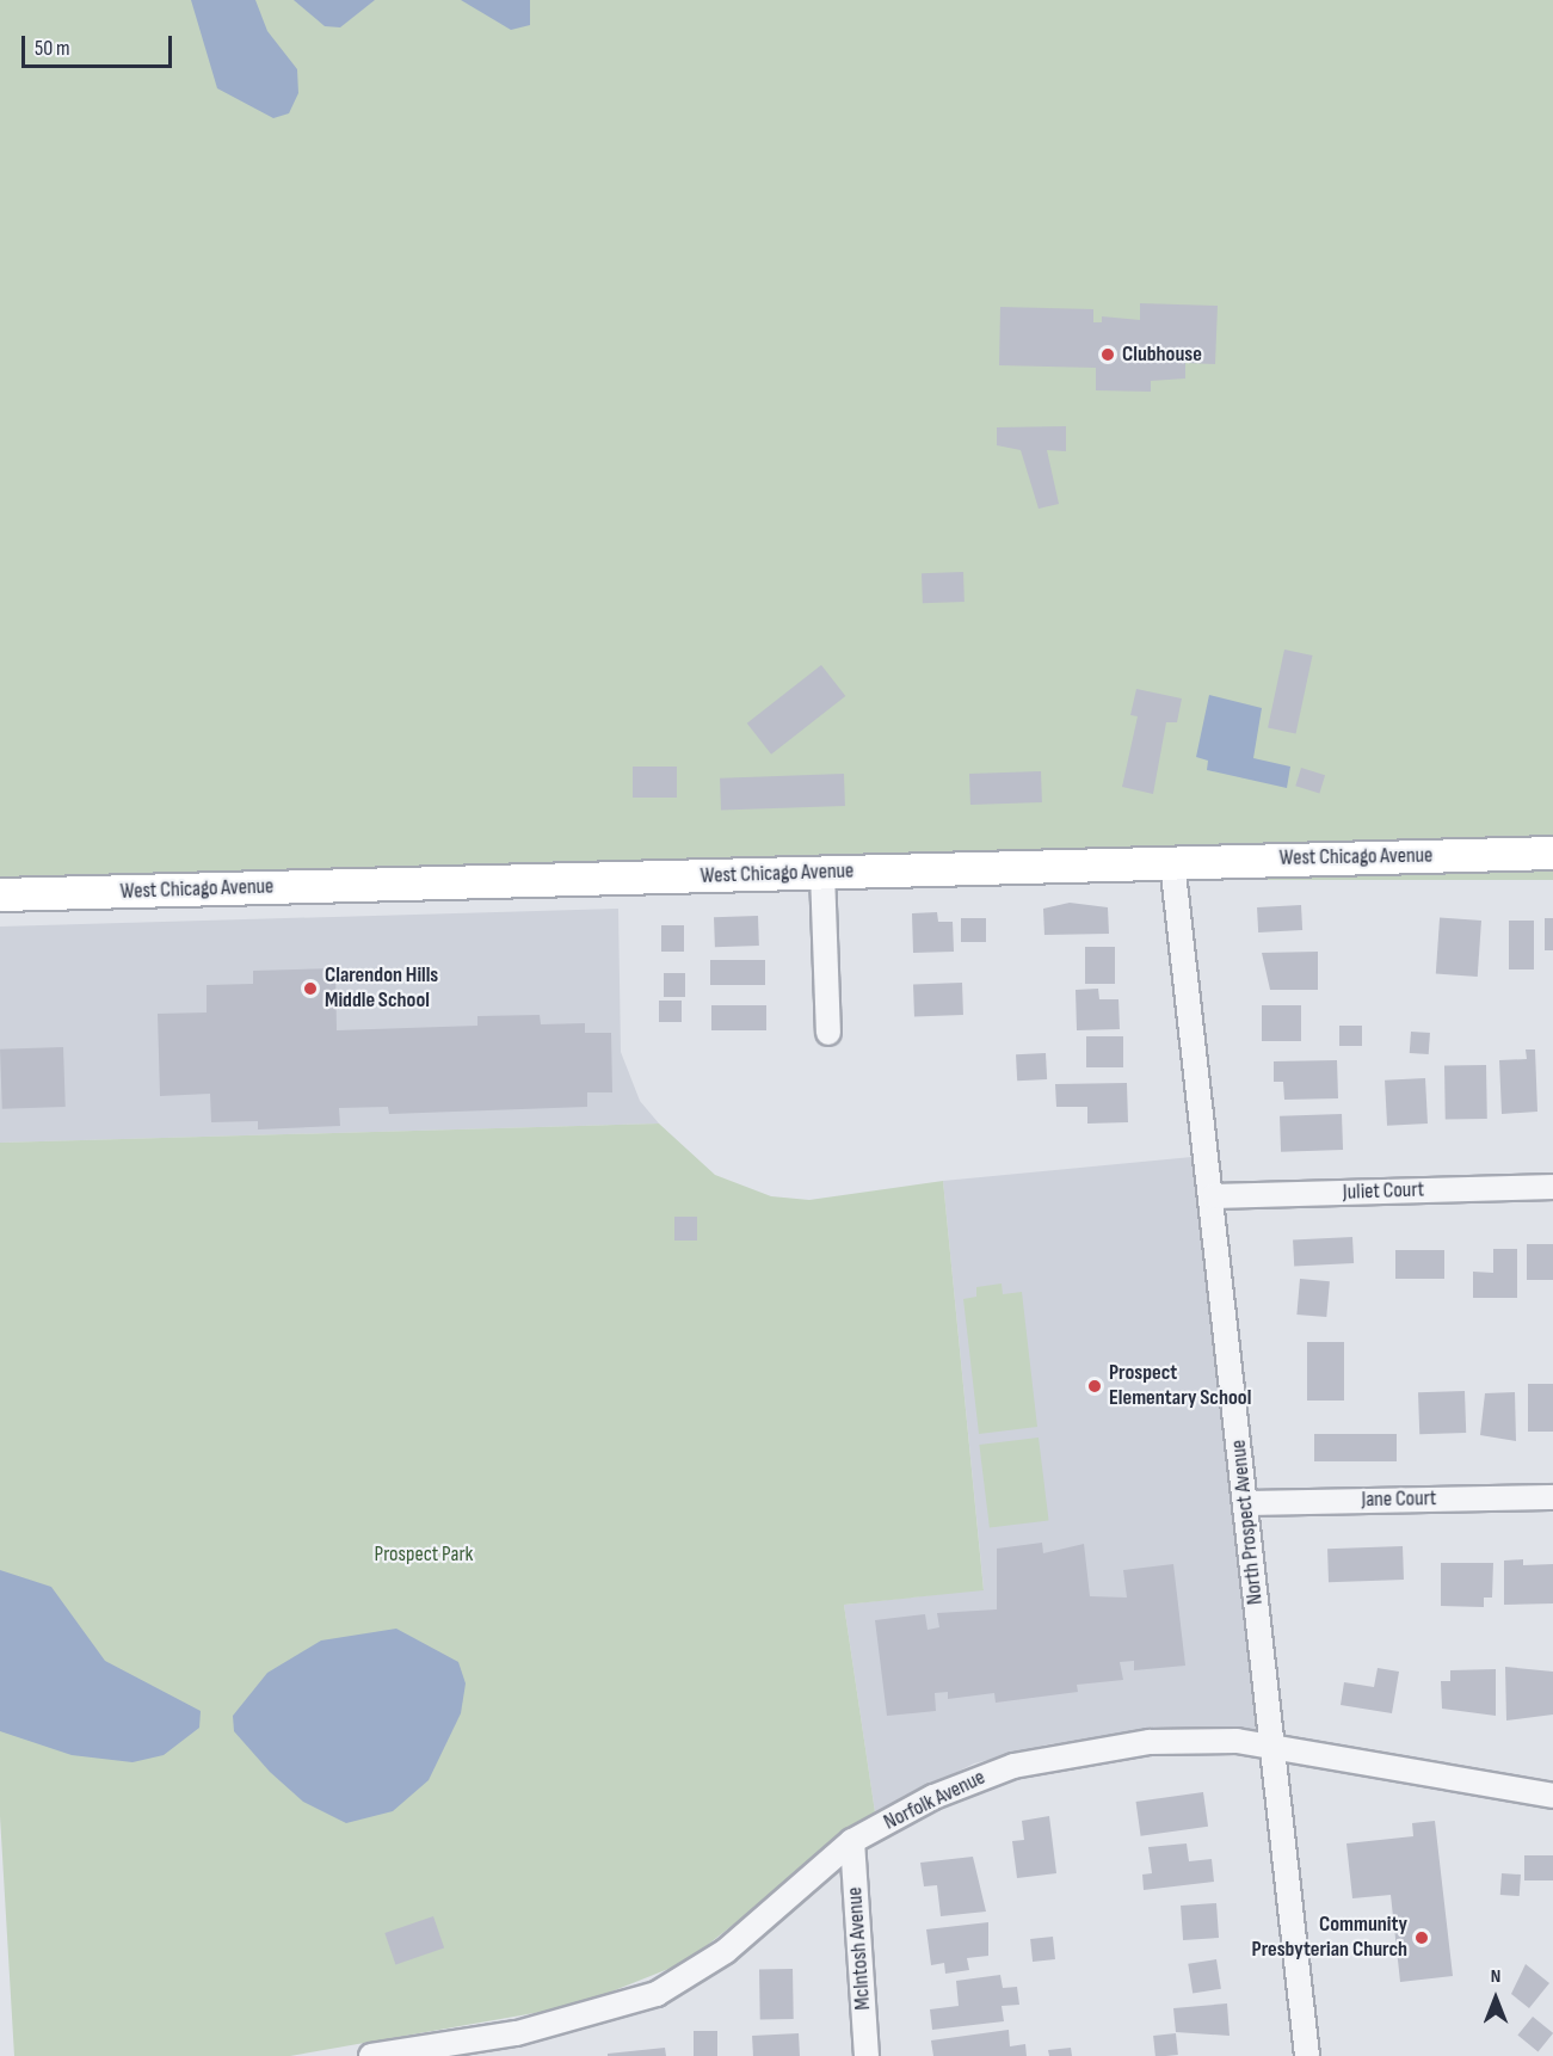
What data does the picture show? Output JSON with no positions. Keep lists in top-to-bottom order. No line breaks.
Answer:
{"streets":{"main road":["West Chicago Avenue"],"street":["Juliet Court","Jane Court","North Prospect Avenue","Norfolk Avenue","McIntosh Avenue"]},"crossings":[["West Chicago Avenue","North Prospect Avenue"],["Juliet Court","North Prospect Avenue"],["Jane Court","North Prospect Avenue"],["North Prospect Avenue","Norfolk Avenue"],["Norfolk Avenue","McIntosh Avenue"]],"parks":["Prospect Park"],"places":["Clubhouse","Clarendon Hills Middle School","Prospect Elementary School","Community Presbyterian Church"],"scale_bar":"50 m","north":"top"}
